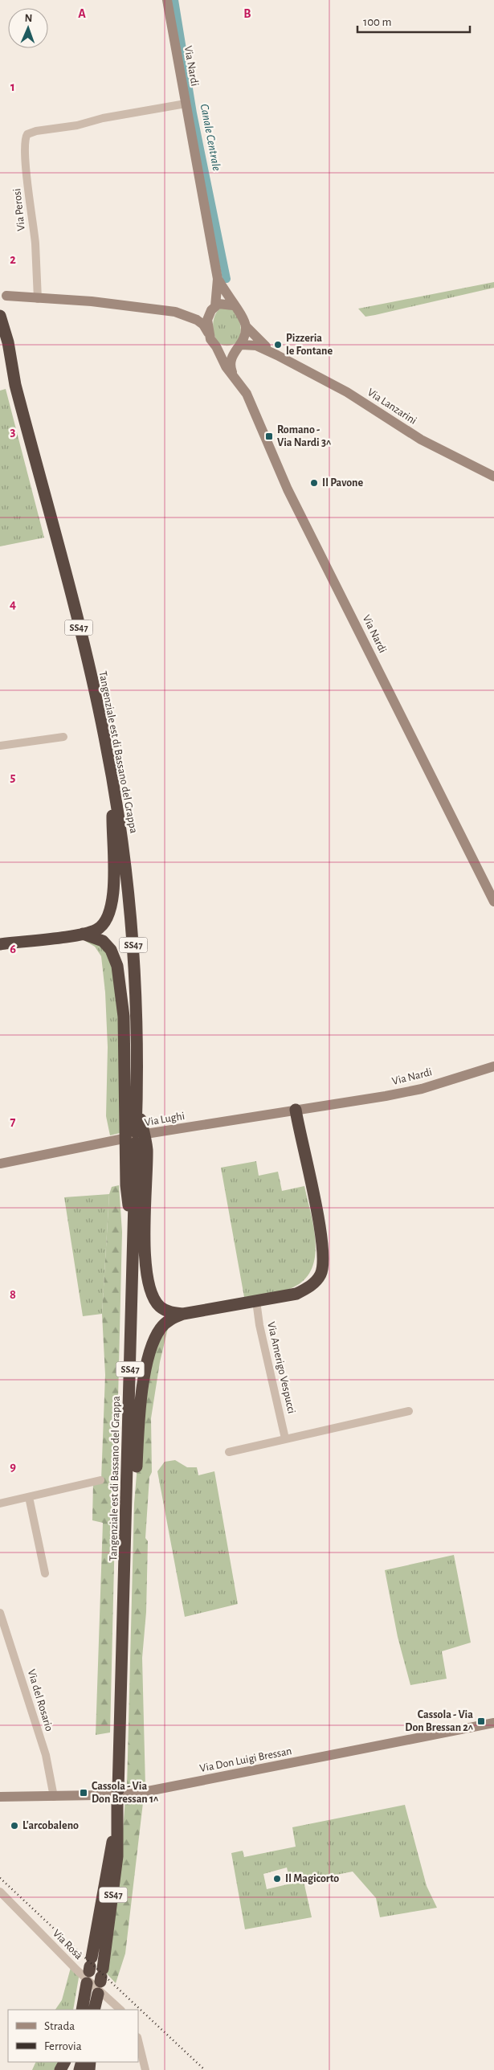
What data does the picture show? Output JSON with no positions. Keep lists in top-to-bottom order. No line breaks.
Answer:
{"streets":{"highway":["SS47","Tangenziale est di Bassano del Grappa"],"main road":["Via Nardi","Via Lanzarini","Via Lughi","Via Don Luigi Bressan"],"street":["Via Perosi","Via Amerigo Vespucci","Via del Rosario","Via Rosà"]},"crossings":[["Via Nardi","Via Perosi"],["Via Nardi","Via Lanzarini"],["Via Nardi","Via Lughi"],["Tangenziale est di Bassano del Grappa","Via Rosà"],["Via del Rosario","Via Don Luigi Bressan"]],"water":["Canale Centrale"],"places":{"other":["Pizzeria le Fontane","Il Pavone","L'arcobaleno","Il Magicorto"],"transit":["Romano - Via Nardi 3^","Cassola - Via Don Bressan 2^","Cassola - Via Don Bressan 1^"]},"legend":["Strada","Ferrovia"],"scale_bar":"100 m","north":"top","grid":{"columns":["A","B"],"rows":["1","2","3","4","5","6","7","8","9"]}}
